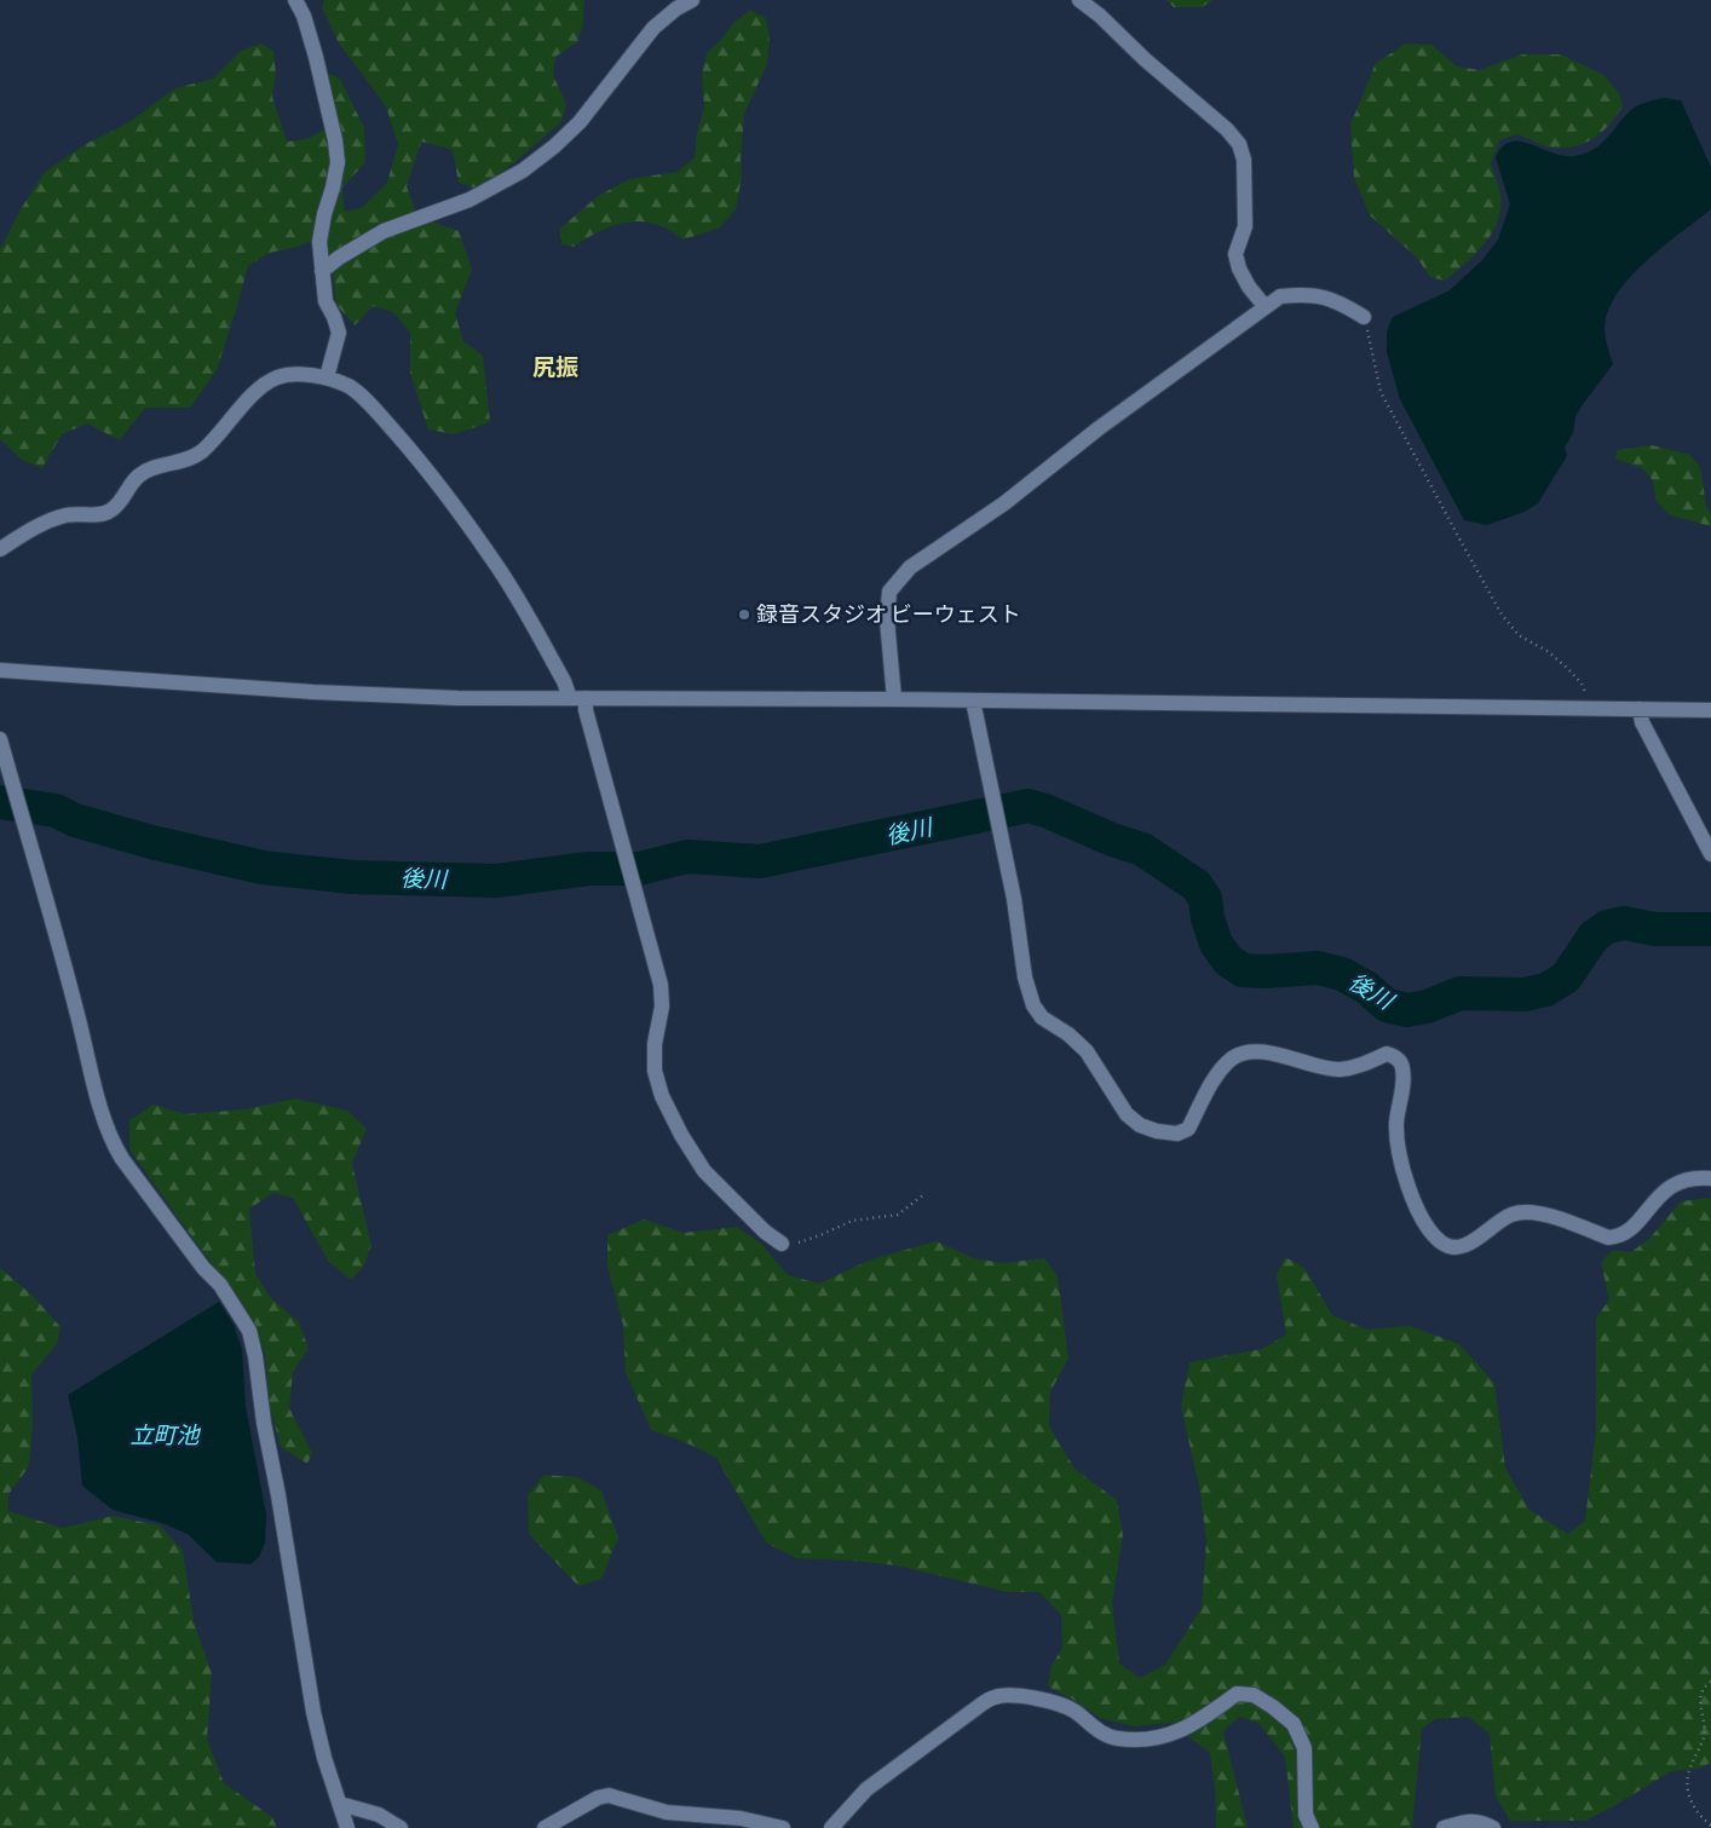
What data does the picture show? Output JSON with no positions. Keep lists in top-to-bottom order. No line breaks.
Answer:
{"districts":["尻振"],"water":["後川","立町池"],"places":["録音スタジオ ビーウェスト"]}
